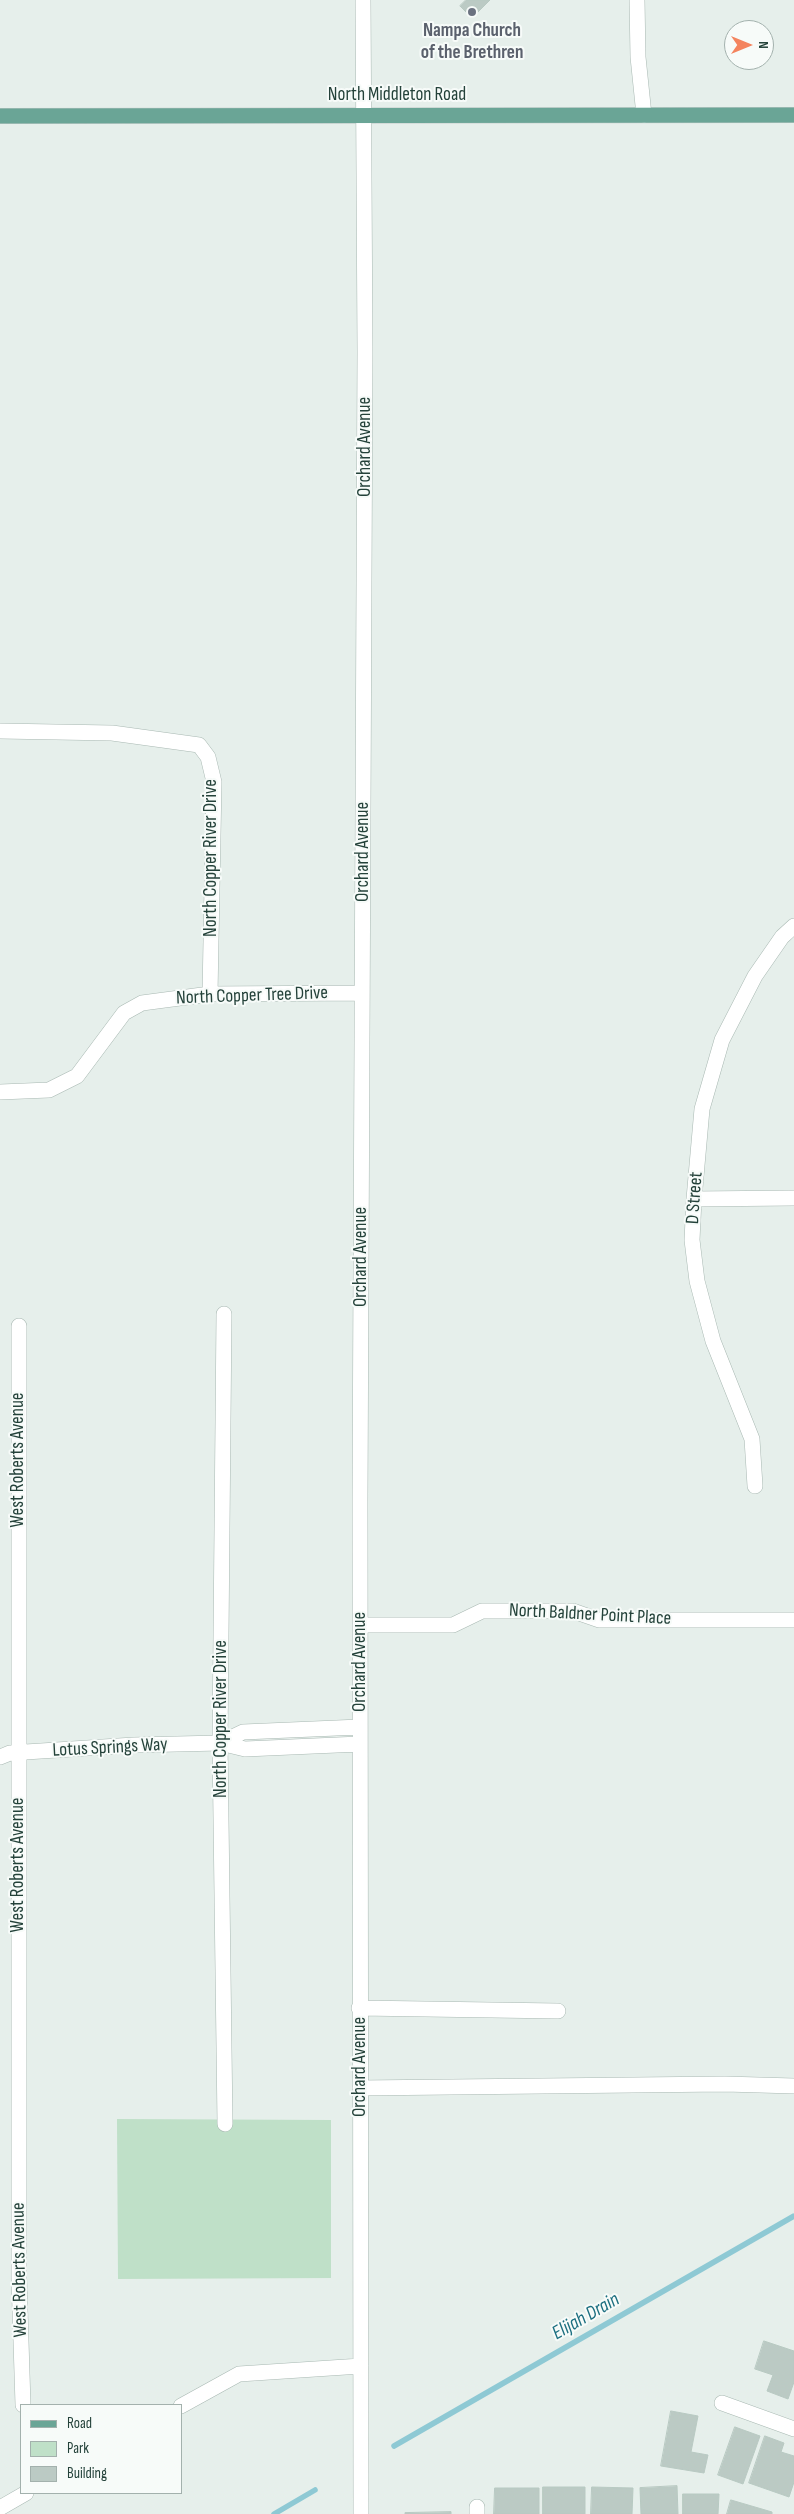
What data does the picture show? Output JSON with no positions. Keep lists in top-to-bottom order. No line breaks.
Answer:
{"streets":{"main road":["North Middleton Road"],"street":["Orchard Avenue","North Copper River Drive","North Copper Tree Drive","D Street","West Roberts Avenue","North Baldner Point Place","Lotus Springs Way"]},"crossings":[["North Middleton Road","Orchard Avenue"],["Orchard Avenue","North Copper Tree Drive"],["Orchard Avenue","North Baldner Point Place"],["Orchard Avenue","Lotus Springs Way"],["North Copper River Drive","North Copper Tree Drive"],["North Copper River Drive","Lotus Springs Way"],["West Roberts Avenue","Lotus Springs Way"]],"water":["Elijah Drain"],"places":["Nampa Church of the Brethren"],"legend":["Road","Park","Building"],"north":"right"}
